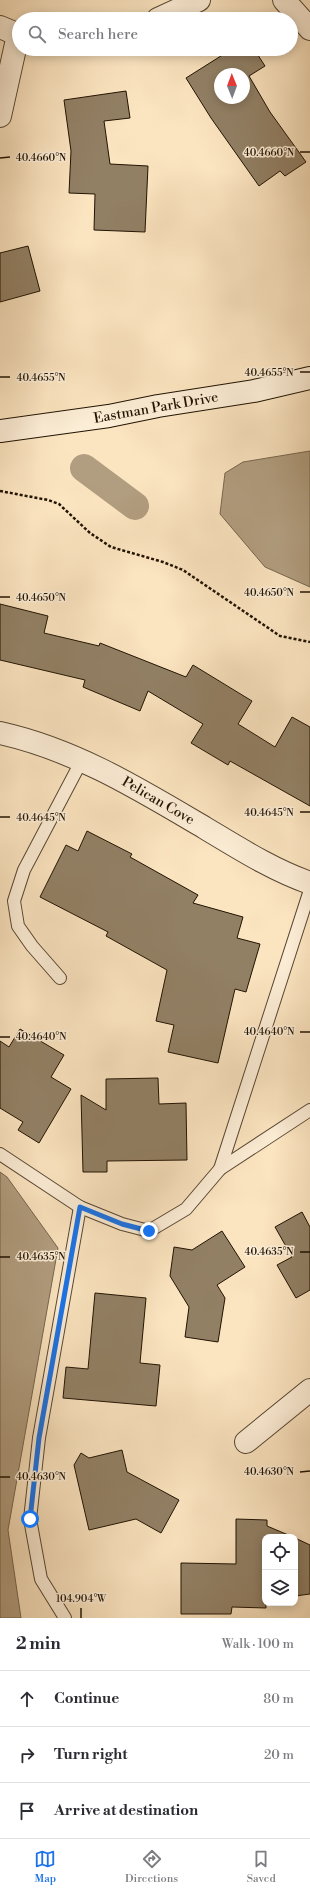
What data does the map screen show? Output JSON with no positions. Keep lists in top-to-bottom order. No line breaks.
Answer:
{"streets":{"street":["Eastman Park Drive","Pelican Cove"]},"north":"top","page":{"search":"Search here","heading":["2 min","Walk · 100 m"],"list":[["Continue","80 m"],["Turn right","20 m"],"Arrive at destination"],"nav":["Map","Directions","Saved"]},"coordinates":["40.4660°N","40.4655°N","40.4650°N","40.4645°N","40.4640°N","40.4635°N","40.4630°N","104.904°W"]}
